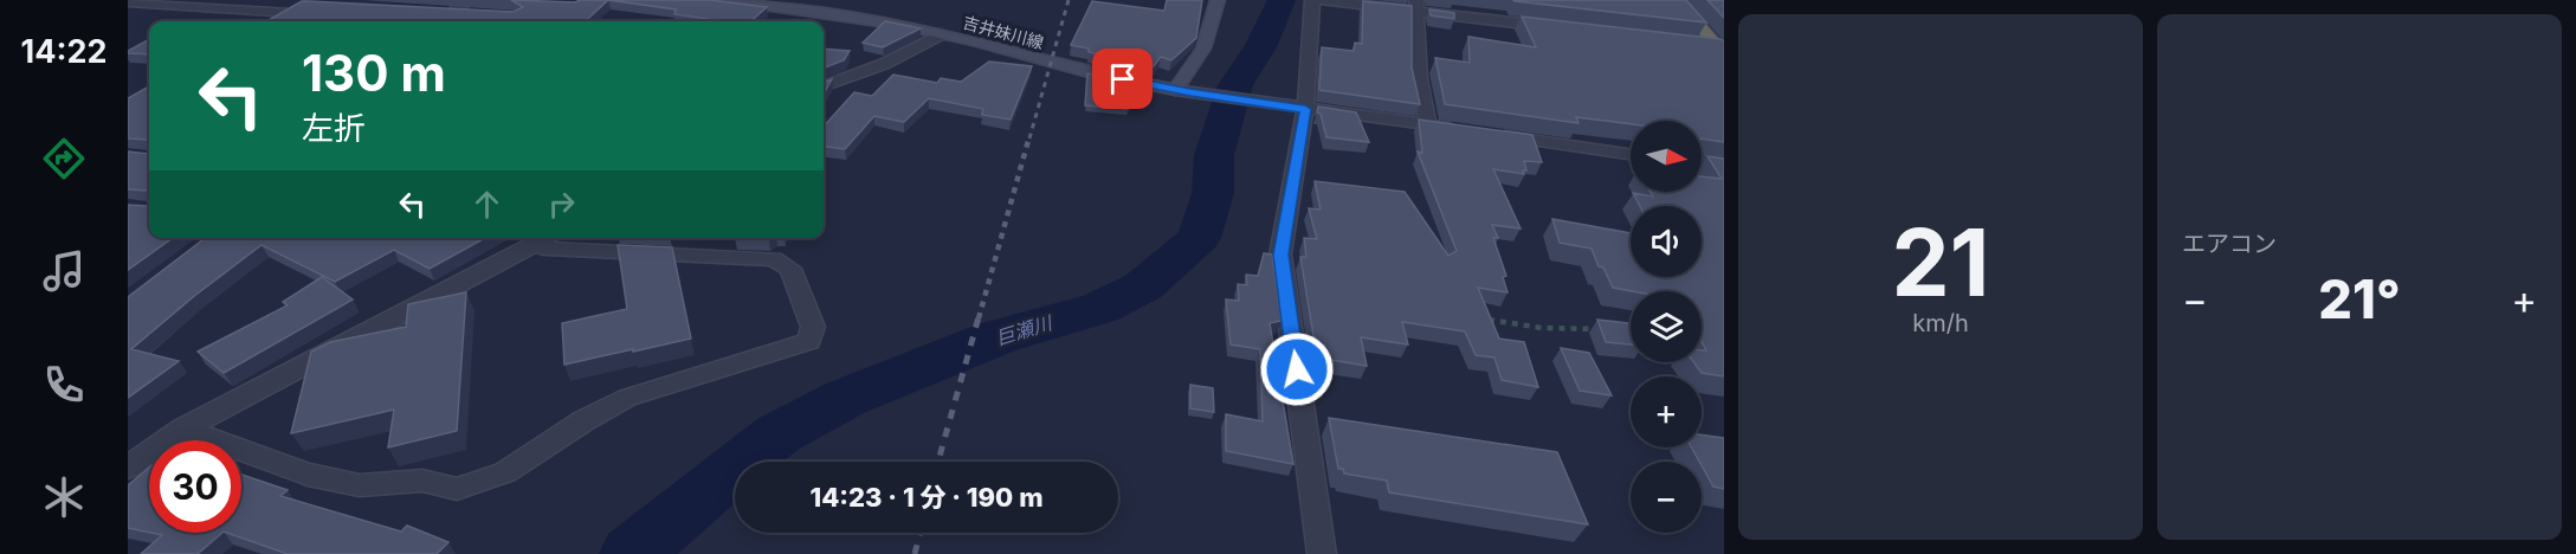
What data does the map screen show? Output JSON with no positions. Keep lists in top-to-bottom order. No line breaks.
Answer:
{"streets":{"main road":["吉井妹川線"]},"water":["巨瀬川"],"north":"right","page":{"tabs":"14:22","tile":[["21","km/h"],"エアコン"],"turn":["130 m","左折"],"map_buttons":["+","−"],"heat":["−","21°","+"],"limit":"30","trip":"14:23 · 1 分 · 190 m"}}
